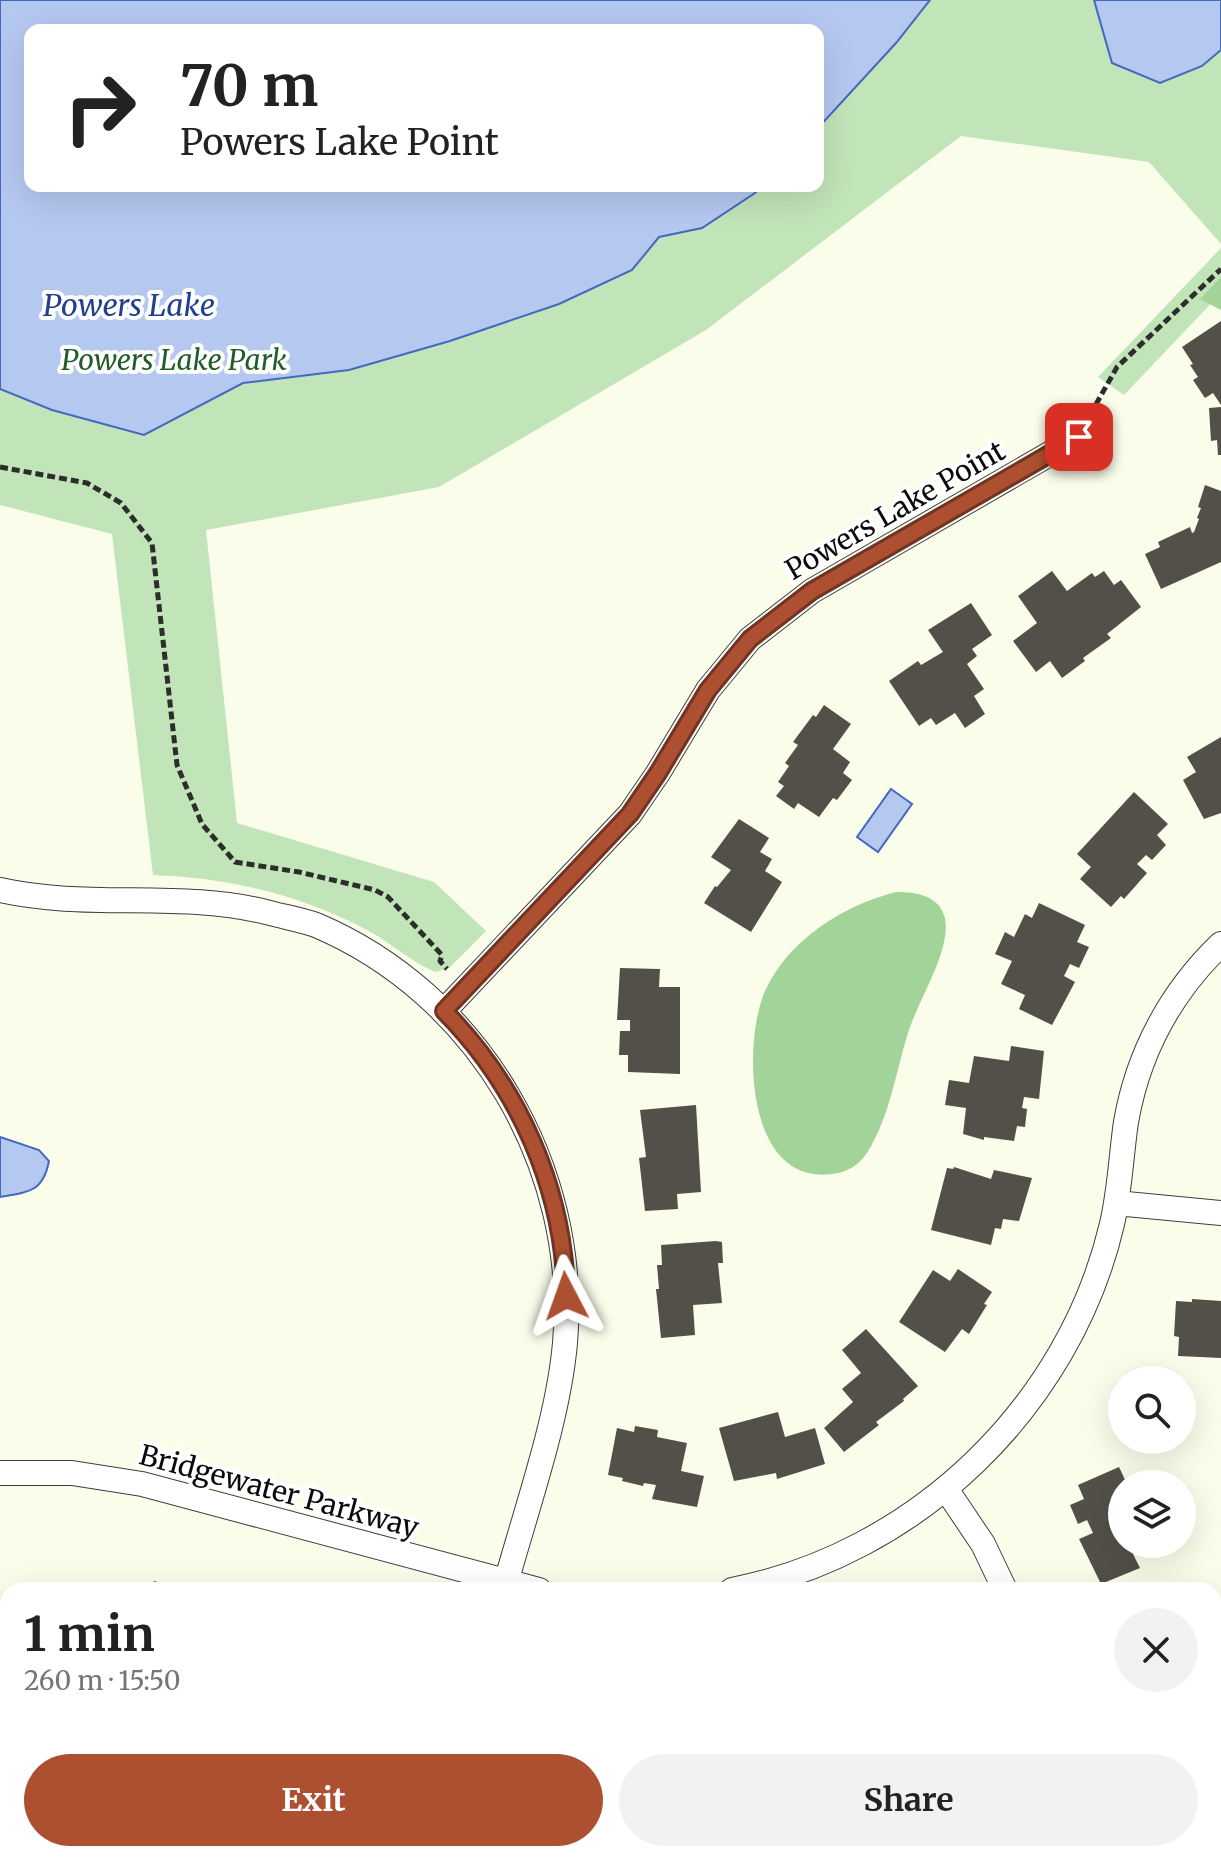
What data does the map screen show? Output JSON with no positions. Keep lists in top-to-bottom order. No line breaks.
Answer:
{"streets":{"street":["Powers Lake Point","Bridgewater Parkway"]},"water":["Powers Lake"],"parks":["Powers Lake Park"],"page":{"turn":["70 m","Powers Lake Point"],"heading":["1 min","260 m · 15:50"],"buttons":["Exit","Share"]}}
